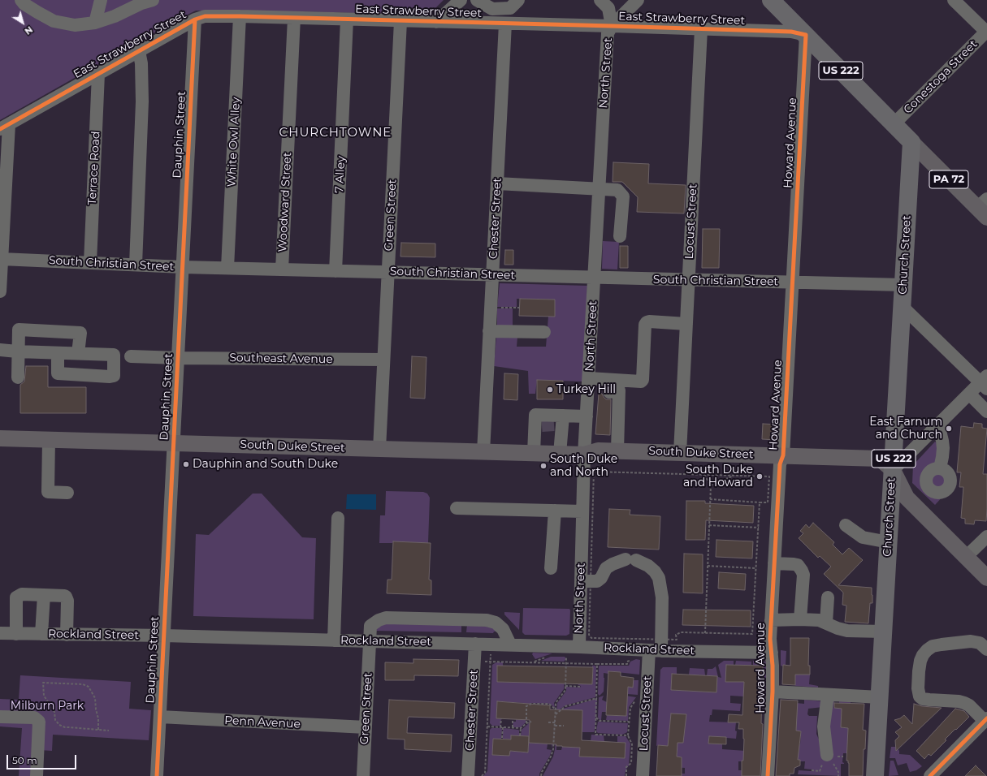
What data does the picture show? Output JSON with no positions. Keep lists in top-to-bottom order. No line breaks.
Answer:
{"streets":{"highway":["US 222","Church Street"],"main road":["PA 72","South Duke Street"],"street":["East Strawberry Street","North Street","Conestoga Street","Dauphin Street","White Owl Alley","Howard Avenue","Terrace Road","7 Alley","Woodward Street","Green Street","Chester Street","Locust Street","South Christian Street","Southeast Avenue","Rockland Street","Penn Avenue"]},"crossings":[["East Strawberry Street","US 222"],["East Strawberry Street","North Street"],["East Strawberry Street","Dauphin Street"],["East Strawberry Street","White Owl Alley"],["East Strawberry Street","Howard Avenue"],["East Strawberry Street","Terrace Road"],["East Strawberry Street","7 Alley"],["East Strawberry Street","Woodward Street"],["East Strawberry Street","Green Street"],["East Strawberry Street","Chester Street"],["East Strawberry Street","Locust Street"],["US 222","Conestoga Street"],["US 222","Howard Avenue"],["US 222","PA 72"],["US 222","Church Street"],["North Street","Locust Street"],["North Street","South Christian Street"],["North Street","South Duke Street"],["North Street","Rockland Street"],["Dauphin Street","South Christian Street"],["Dauphin Street","Southeast Avenue"],["Dauphin Street","South Duke Street"],["Dauphin Street","Rockland Street"],["Dauphin Street","Penn Avenue"],["White Owl Alley","South Christian Street"],["Howard Avenue","South Christian Street"],["Howard Avenue","South Duke Street"],["Howard Avenue","Rockland Street"],["Terrace Road","South Christian Street"],["7 Alley","South Christian Street"],["PA 72","Church Street"],["Woodward Street","South Christian Street"],["Green Street","South Christian Street"],["Green Street","Southeast Avenue"],["Green Street","South Duke Street"],["Green Street","Rockland Street"],["Green Street","Penn Avenue"],["Chester Street","South Christian Street"],["Chester Street","South Duke Street"],["Chester Street","Rockland Street"],["Locust Street","South Christian Street"],["Locust Street","South Duke Street"],["Locust Street","Rockland Street"],["Church Street","South Christian Street"],["Church Street","South Duke Street"]],"districts":["CHURCHTOWNE"],"parks":["Milburn Park"],"places":["Turkey Hill","East Farnum and Church","Dauphin and South Duke","South Duke and North","South Duke and Howard"],"scale_bar":"50 m","north":"bottom right"}
